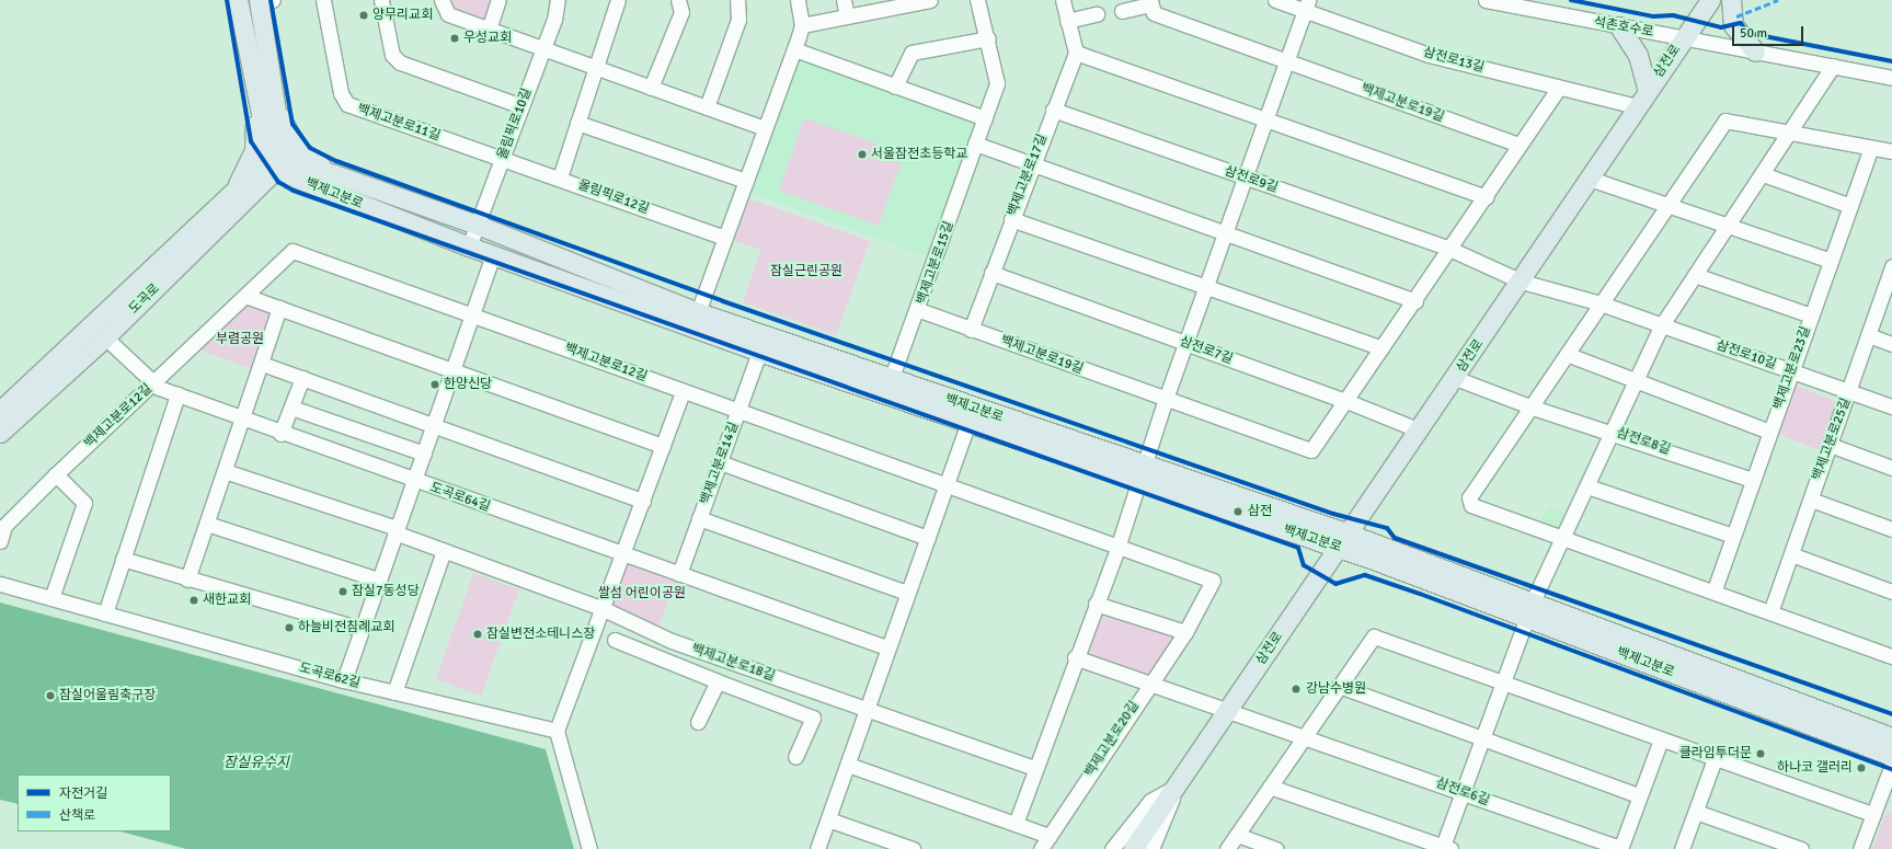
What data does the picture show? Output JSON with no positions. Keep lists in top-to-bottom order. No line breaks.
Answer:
{"streets":{"main road":["삼전로","백제고분로","도곡로"],"street":["석촌호수로","삼전로13길","백제고분로19길","백제고분로11길","올림픽로10길","백제고분로17길","삼전로9길","올림픽로12길","백제고분로15길","삼전로7길","삼전로10길","백제고분로12길","백제고분로23길","백제고분로25길","삼전로8길","백제고분로14길","도곡로64길","백제고분로18길","도곡로62길","백제고분로20길","삼전로6길"]},"crossings":[["석촌호수로","삼전로"],["삼전로13길","삼전로"],["삼전로","삼전로9길"],["삼전로","백제고분로"],["삼전로","삼전로7길"],["삼전로","삼전로10길"],["삼전로","삼전로8길"],["삼전로","삼전로6길"],["백제고분로19길","백제고분로17길"],["백제고분로19길","백제고분로15길"],["백제고분로19길","삼전로7길"],["백제고분로11길","올림픽로10길"],["백제고분로11길","올림픽로12길"],["올림픽로10길","백제고분로"],["올림픽로10길","올림픽로12길"],["백제고분로17길","삼전로9길"],["백제고분로17길","삼전로7길"],["삼전로9길","삼전로10길"],["백제고분로","백제고분로15길"],["백제고분로","도곡로"],["백제고분로","백제고분로14길"],["도곡로","도곡로64길"],["삼전로10길","백제고분로23길"],["삼전로10길","백제고분로25길"],["백제고분로12길","백제고분로14길"],["백제고분로12길","도곡로64길"],["백제고분로23길","삼전로8길"],["백제고분로14길","도곡로64길"]],"water":["잠실유수지"],"parks":["잠실근린공원","부렴공원","쌀섬 어린이공원"],"places":["양무리교회","우성교회","서울잠전초등학교","한양신당","삼전","잠실7동성당","새한교회","하늘비전침례교회","잠실변전소테니스장","강남수병원","잠실어울림축구장","클라임투더문","하나코 갤러리"],"legend":["자전거길","산책로"],"scale_bar":"50 m"}
